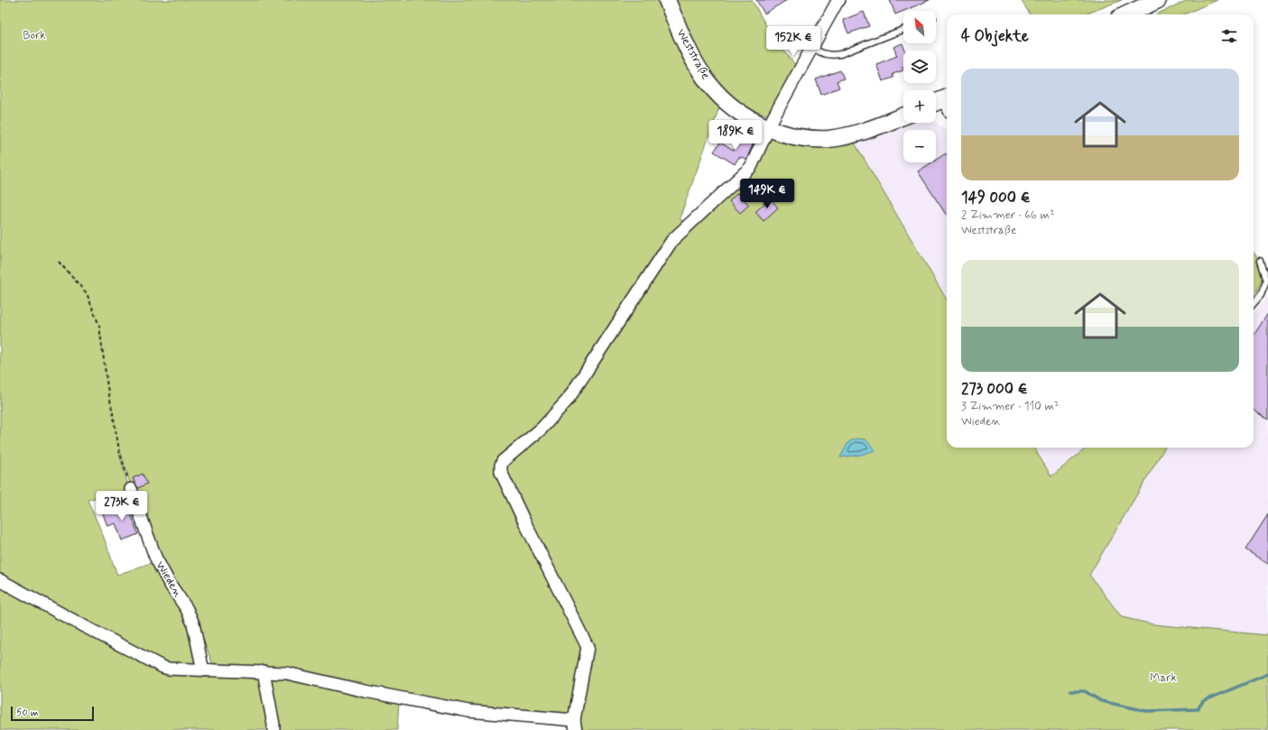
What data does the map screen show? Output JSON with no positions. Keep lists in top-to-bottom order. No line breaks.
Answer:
{"streets":{"main road":["Weststraße"],"street":["Wieden"]},"parks":["Bork","Mark"],"scale_bar":"50 m","north":"top left","page":{"map_buttons":["+","−"],"heading":"4 Objekte","price":["152K €","189K €","149K €","273K €"],"list":[{"name":"149 000 €","note":"2 Zimmer · 66 m² · Weststraße"},{"name":"273 000 €","note":"3 Zimmer · 110 m² · Wieden"}],"scale":"50 m"}}
